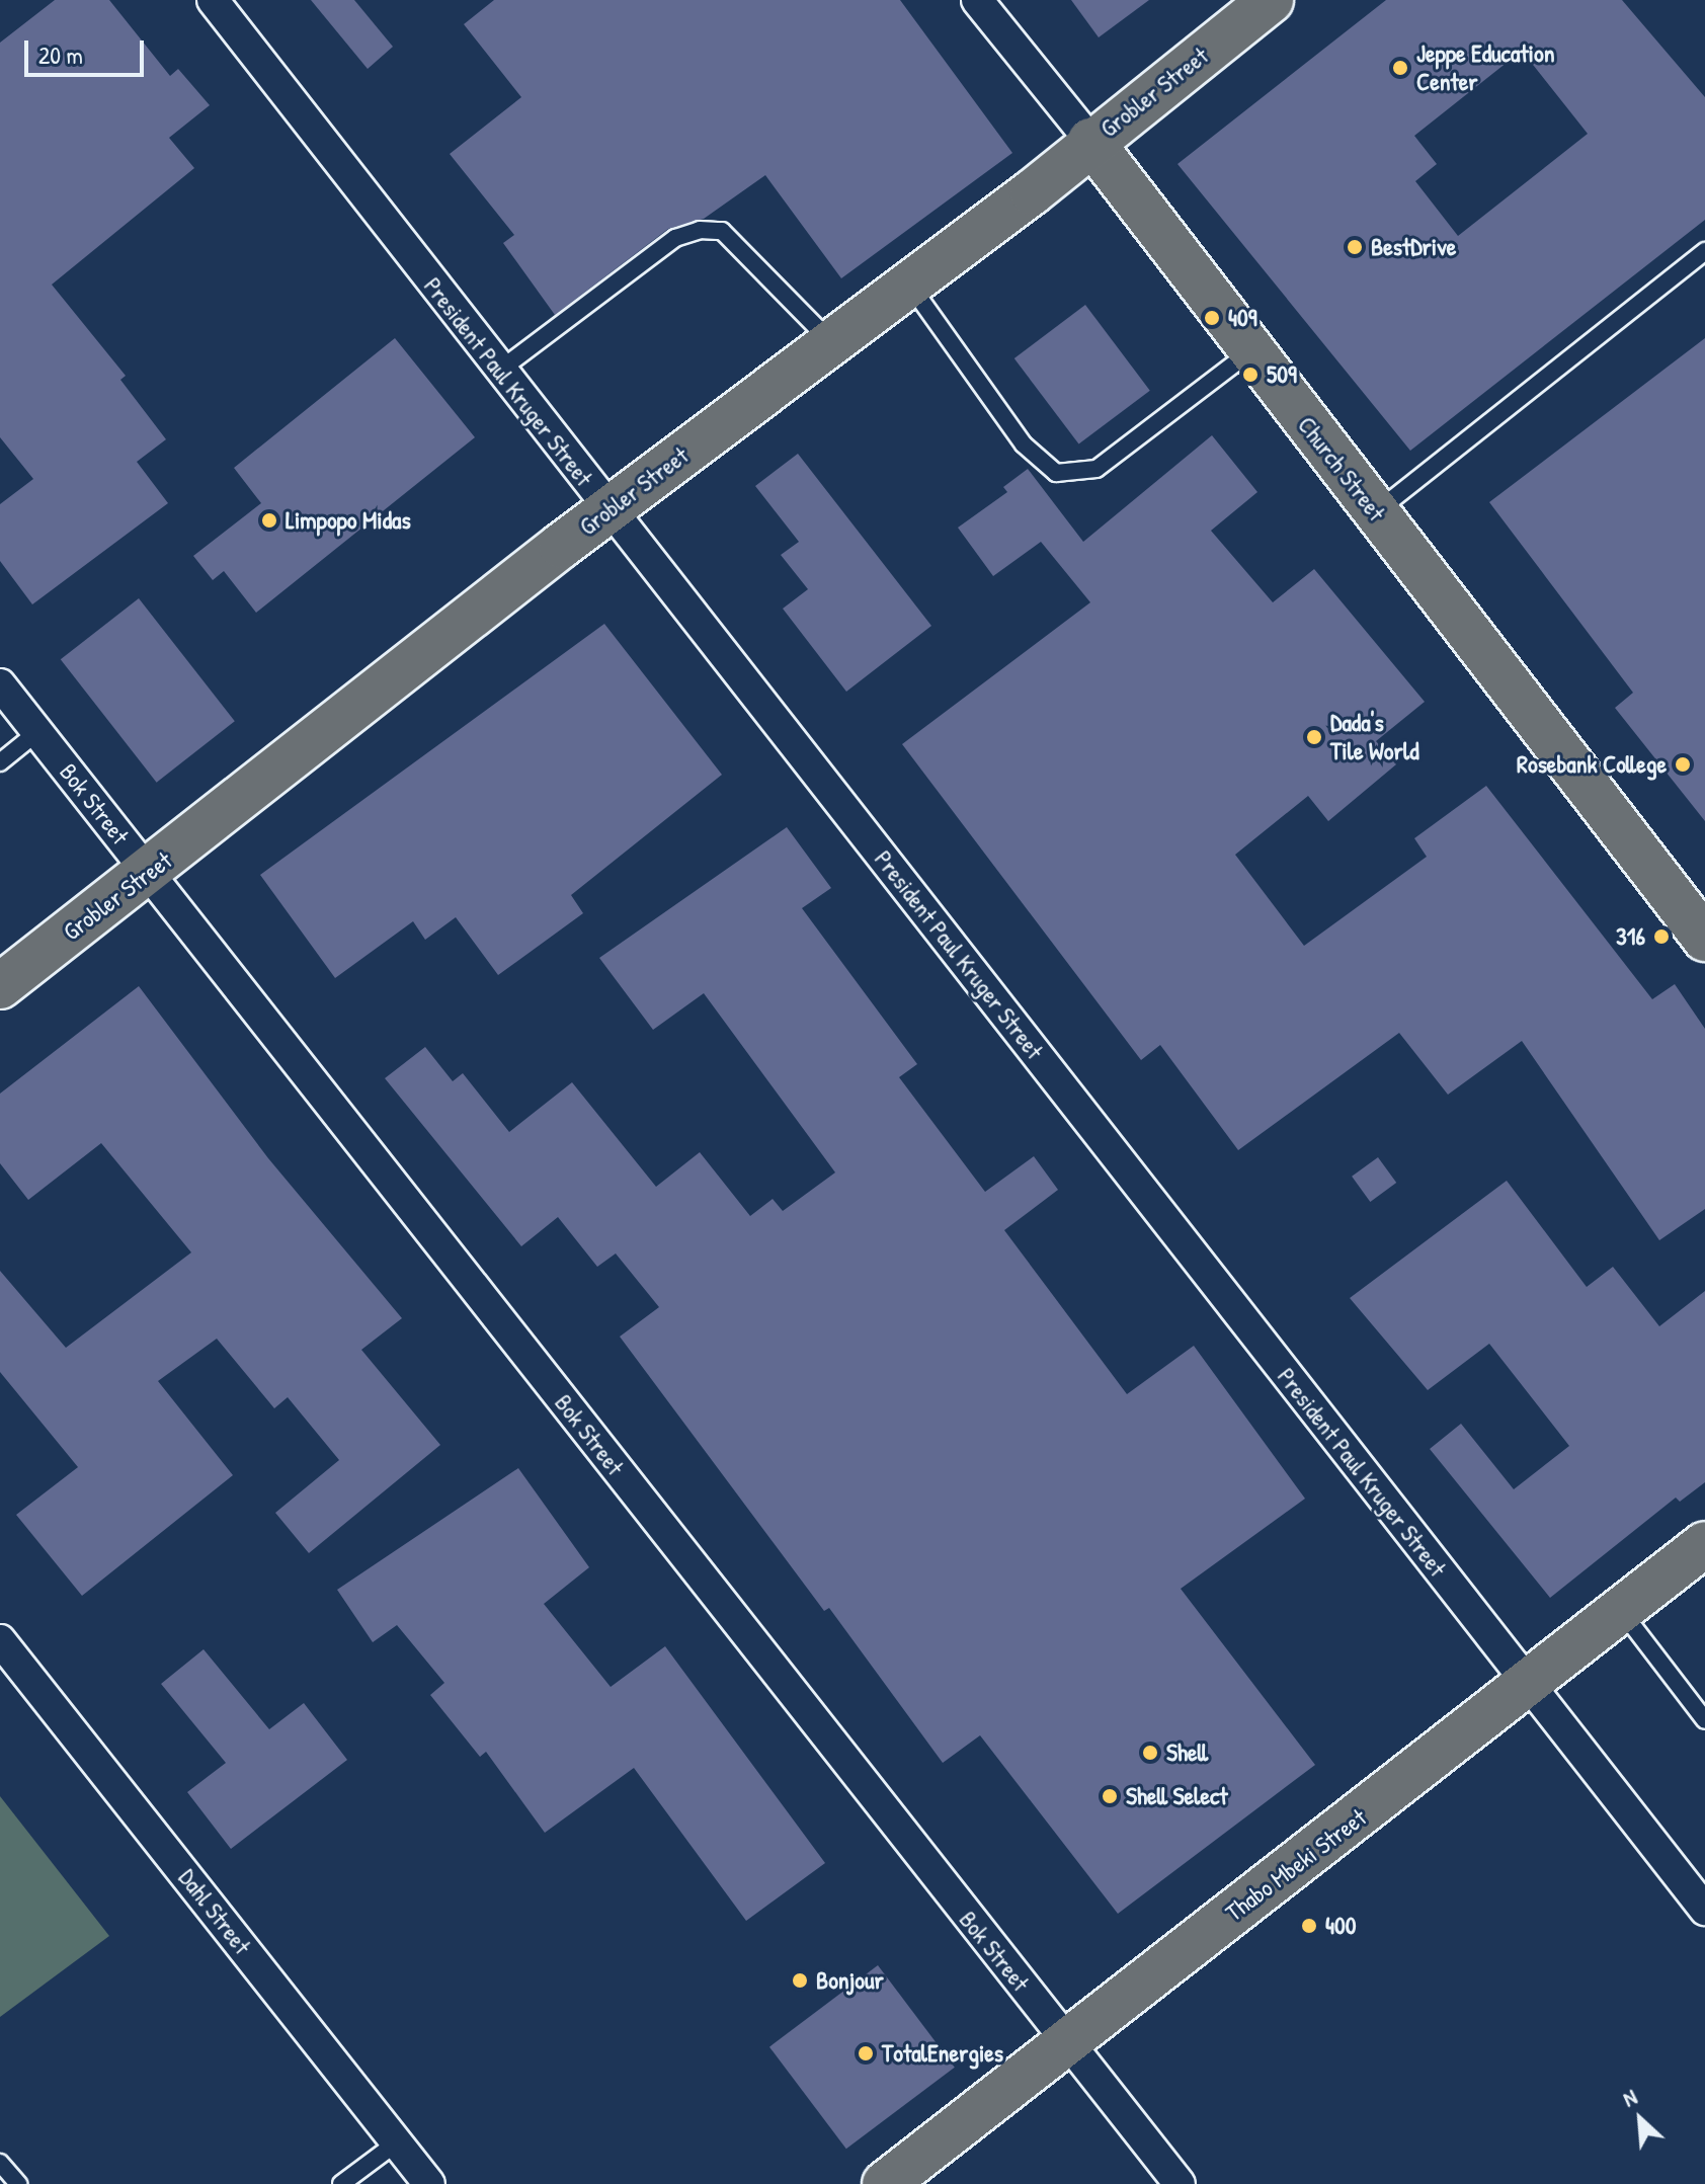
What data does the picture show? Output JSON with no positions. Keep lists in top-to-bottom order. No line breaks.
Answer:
{"streets":{"main road":["Grobler Street","Church Street","Thabo Mbeki Street"],"street":["President Paul Kruger Street","Bok Street","Dahl Street"]},"crossings":[["Grobler Street","President Paul Kruger Street"],["Grobler Street","Church Street"],["Grobler Street","Bok Street"],["President Paul Kruger Street","Thabo Mbeki Street"],["Bok Street","Thabo Mbeki Street"]],"places":["Jeppe Education Center","BestDrive","409","509","Limpopo Midas","Dada's Tile World","Rosebank College","316","Shell","Shell Select","400","Bonjour","TotalEnergies"],"scale_bar":"20 m","north":"top left"}
